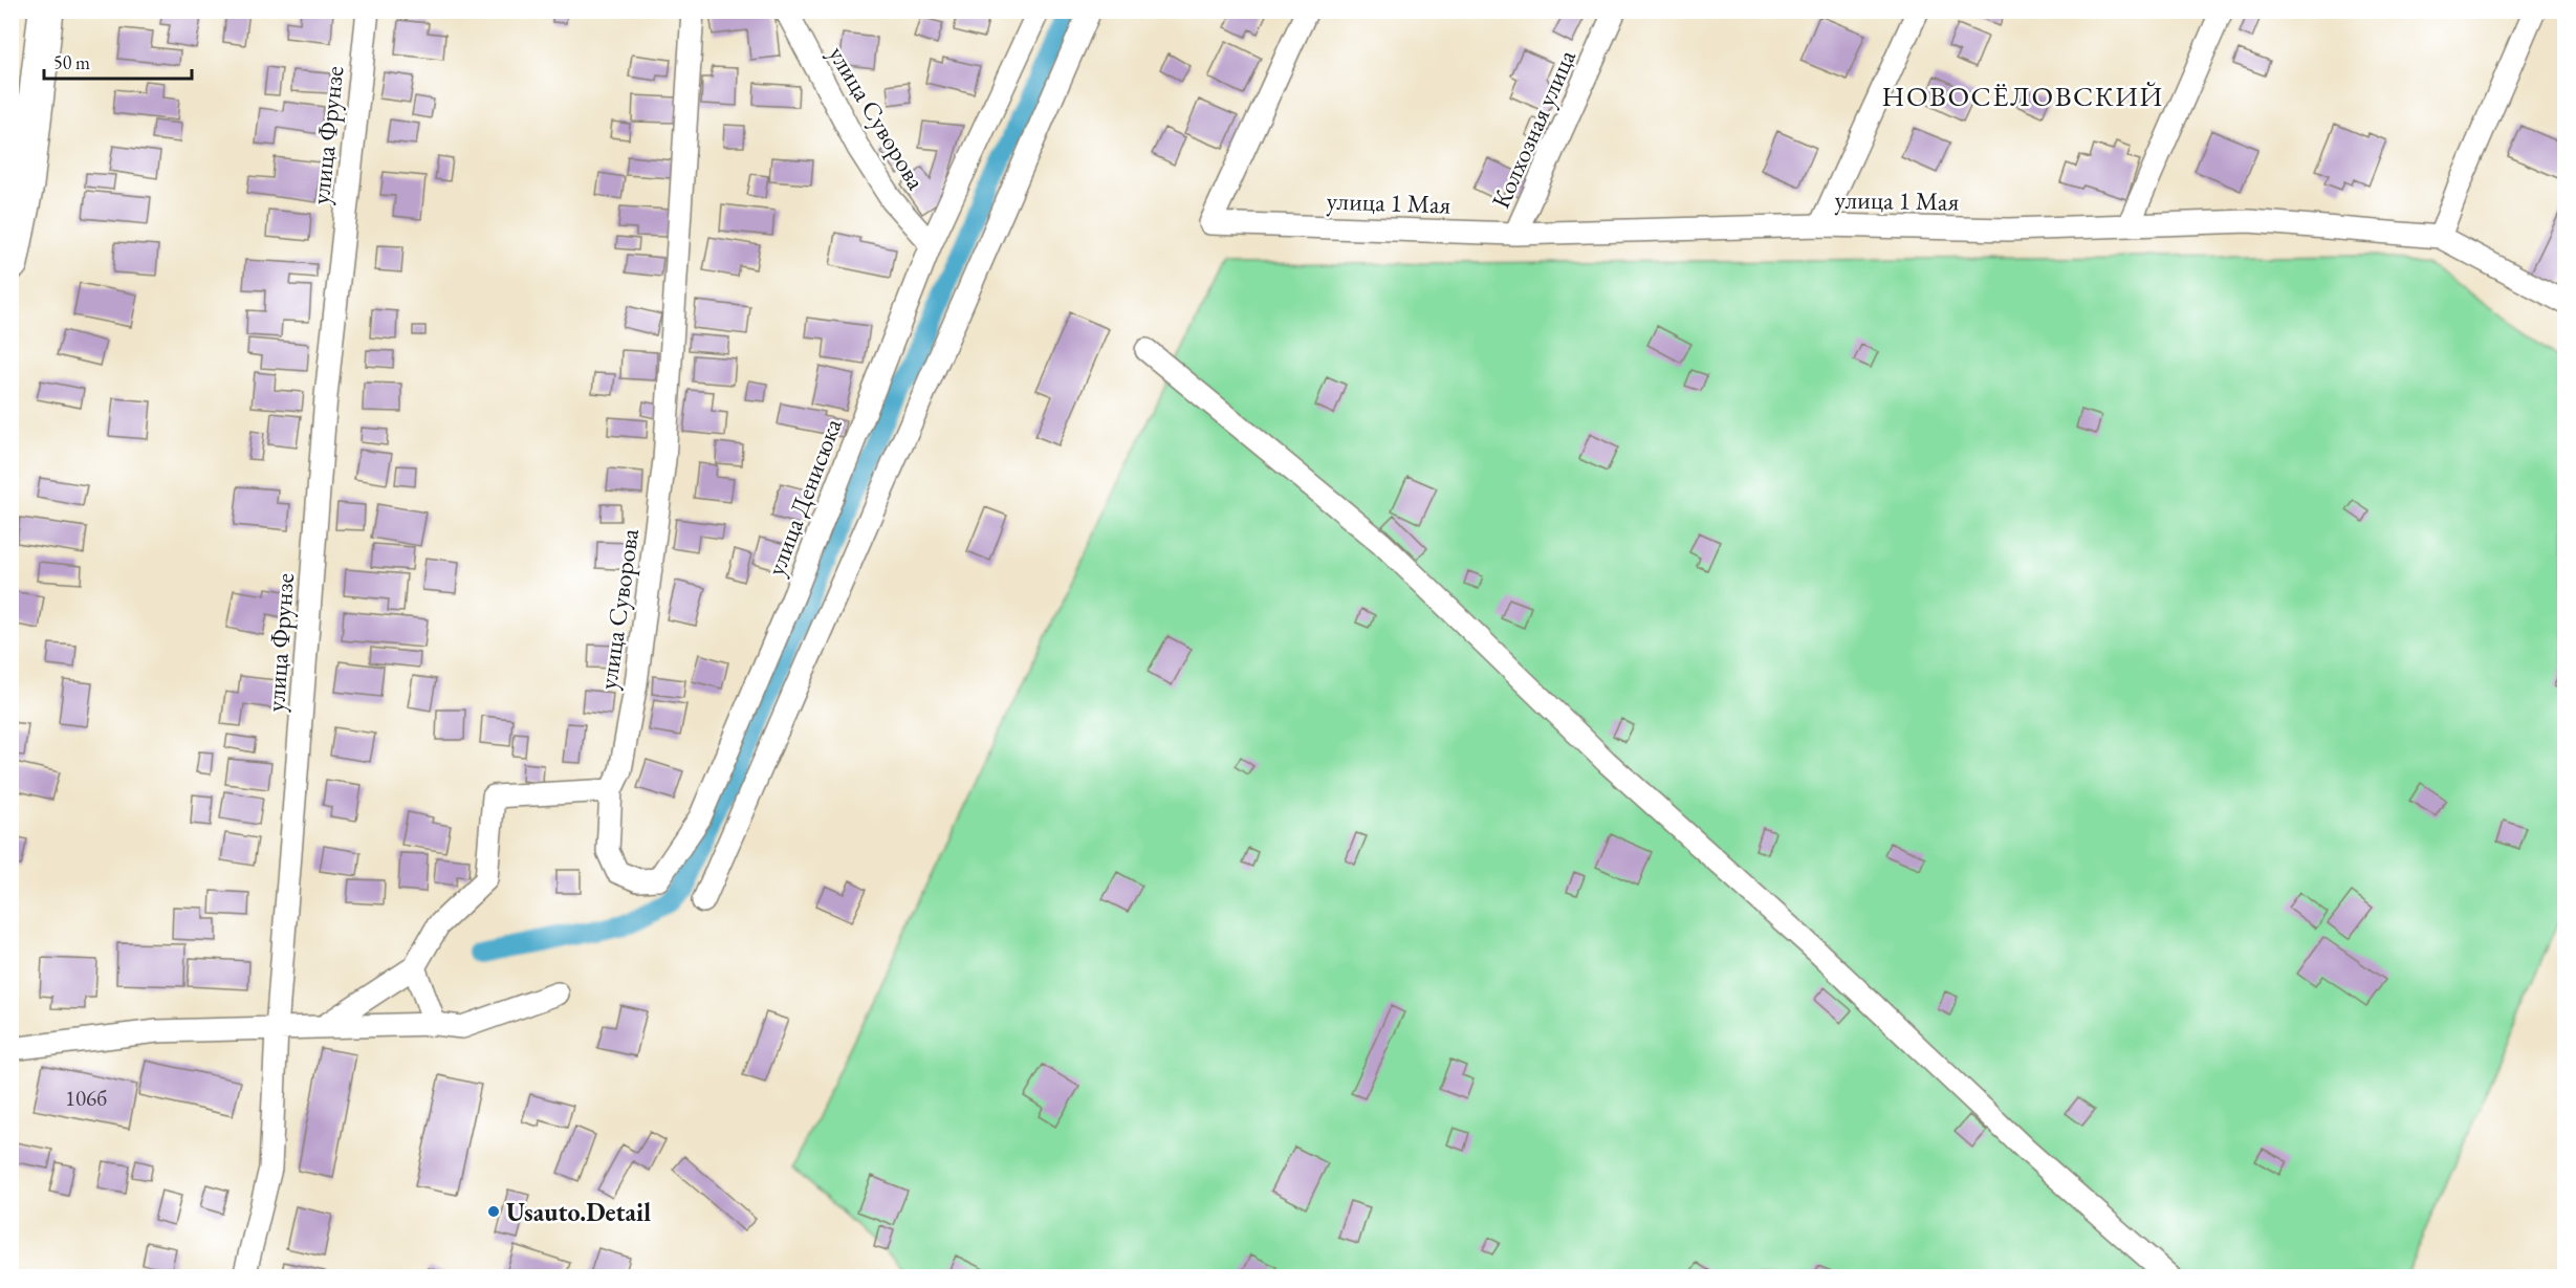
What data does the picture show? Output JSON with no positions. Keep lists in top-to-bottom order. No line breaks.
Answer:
{"streets":{"street":["улица Суворова","Колхозная улица","улица Фрунзе","улица 1 Мая","улица Денисюка"]},"crossings":[["улица Суворова","улица Денисюка"],["Колхозная улица","улица 1 Мая"]],"districts":["НОВОСЁЛОВСКИЙ"],"places":["Usauto.Detail"],"house_numbers":["106б"],"scale_bar":"50 m"}
